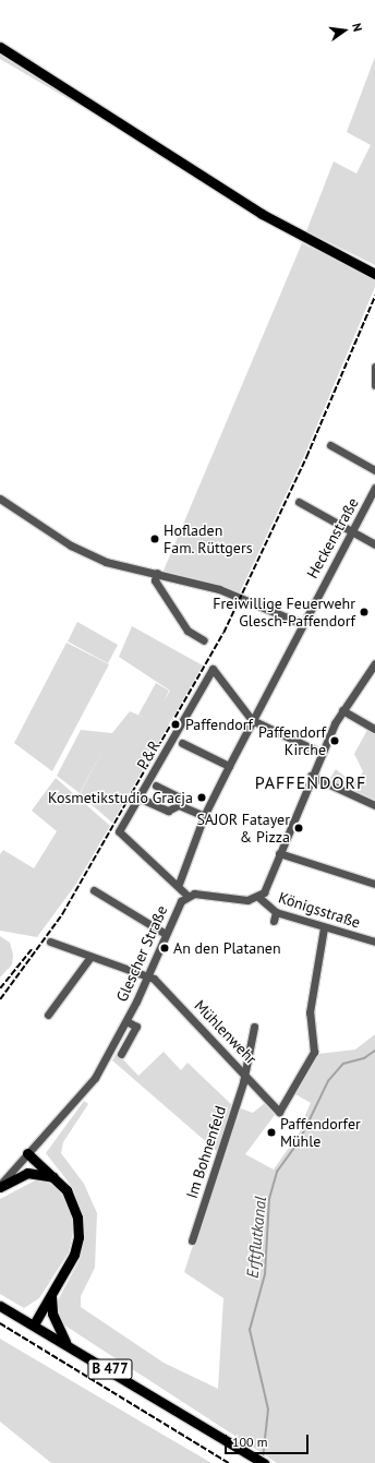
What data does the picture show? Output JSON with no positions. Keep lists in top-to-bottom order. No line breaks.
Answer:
{"streets":{"main road":["B 477"],"street":["Heckenstraße","P&R","Königsstraße","Glescher Straße","Mühlenwehr","Im Bohnenfeld"]},"crossings":[["Heckenstraße","P&R"],["Königsstraße","Glescher Straße"],["Königsstraße","Mühlenwehr"],["Glescher Straße","Mühlenwehr"],["Mühlenwehr","Im Bohnenfeld"]],"districts":["PAFFENDORF"],"water":["Erftflutkanal"],"places":["Hofladen Fam. Rüttgers","Freiwillige Feuerwehr Glesch-Paffendorf","Paffendorf","Paffendorf Kirche","Kosmetikstudio Gracja","SAJOR Fatayer & Pizza","An den Platanen","Paffendorfer Mühle"],"scale_bar":"100 m","north":"right"}
